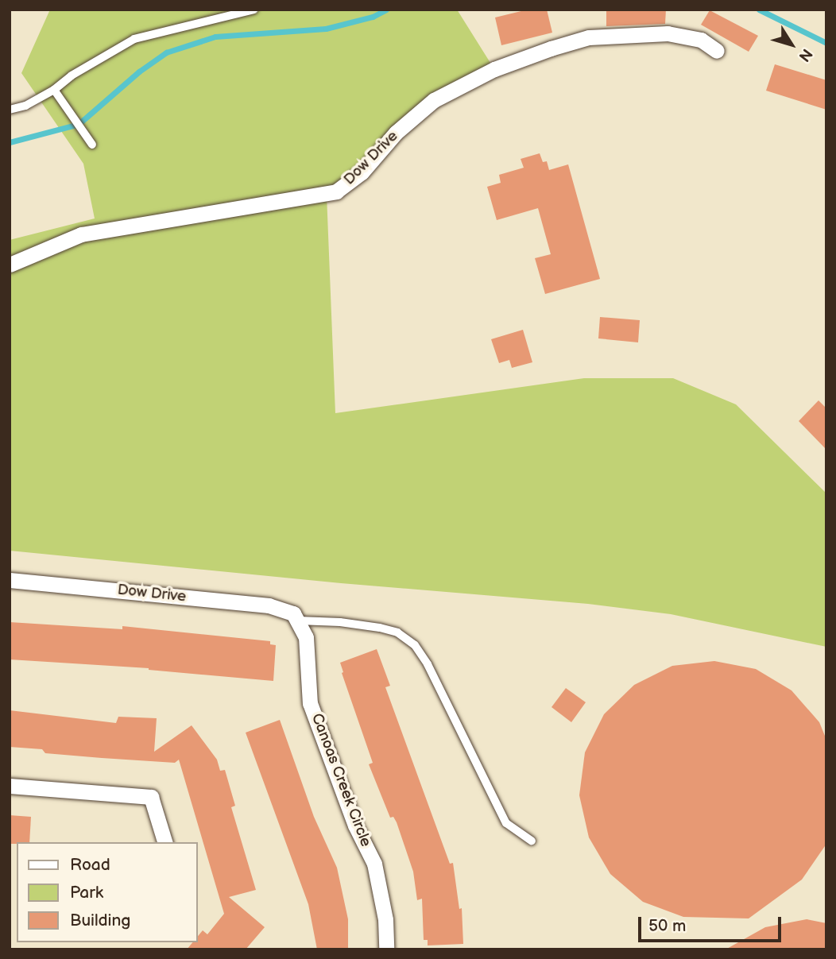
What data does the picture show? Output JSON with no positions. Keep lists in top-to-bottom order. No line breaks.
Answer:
{"streets":{"street":["Dow Drive","Canoas Creek Circle"]},"crossings":[["Dow Drive","Canoas Creek Circle"]],"legend":["Road","Park","Building"],"scale_bar":"50 m","north":"bottom right"}
